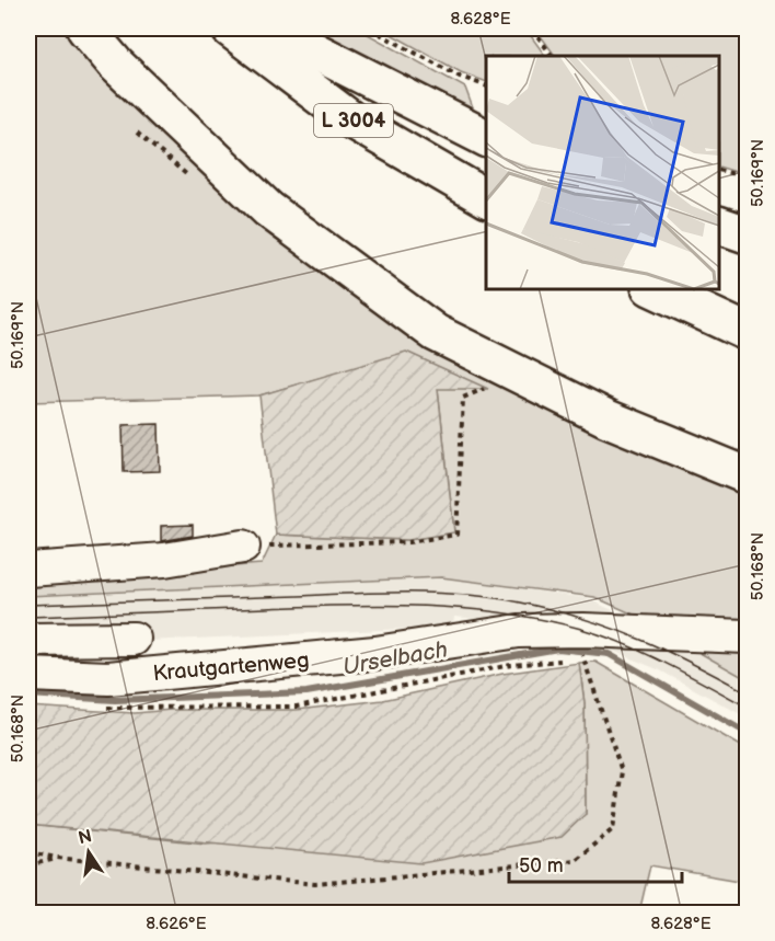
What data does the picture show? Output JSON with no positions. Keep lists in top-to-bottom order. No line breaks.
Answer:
{"streets":{"main road":["L 3004"],"street":["Krautgartenweg"]},"water":["Urselbach"],"scale_bar":"50 m","north":"top","coordinates":["8.628°E","50.169°N","50.168°N","8.626°E"]}
